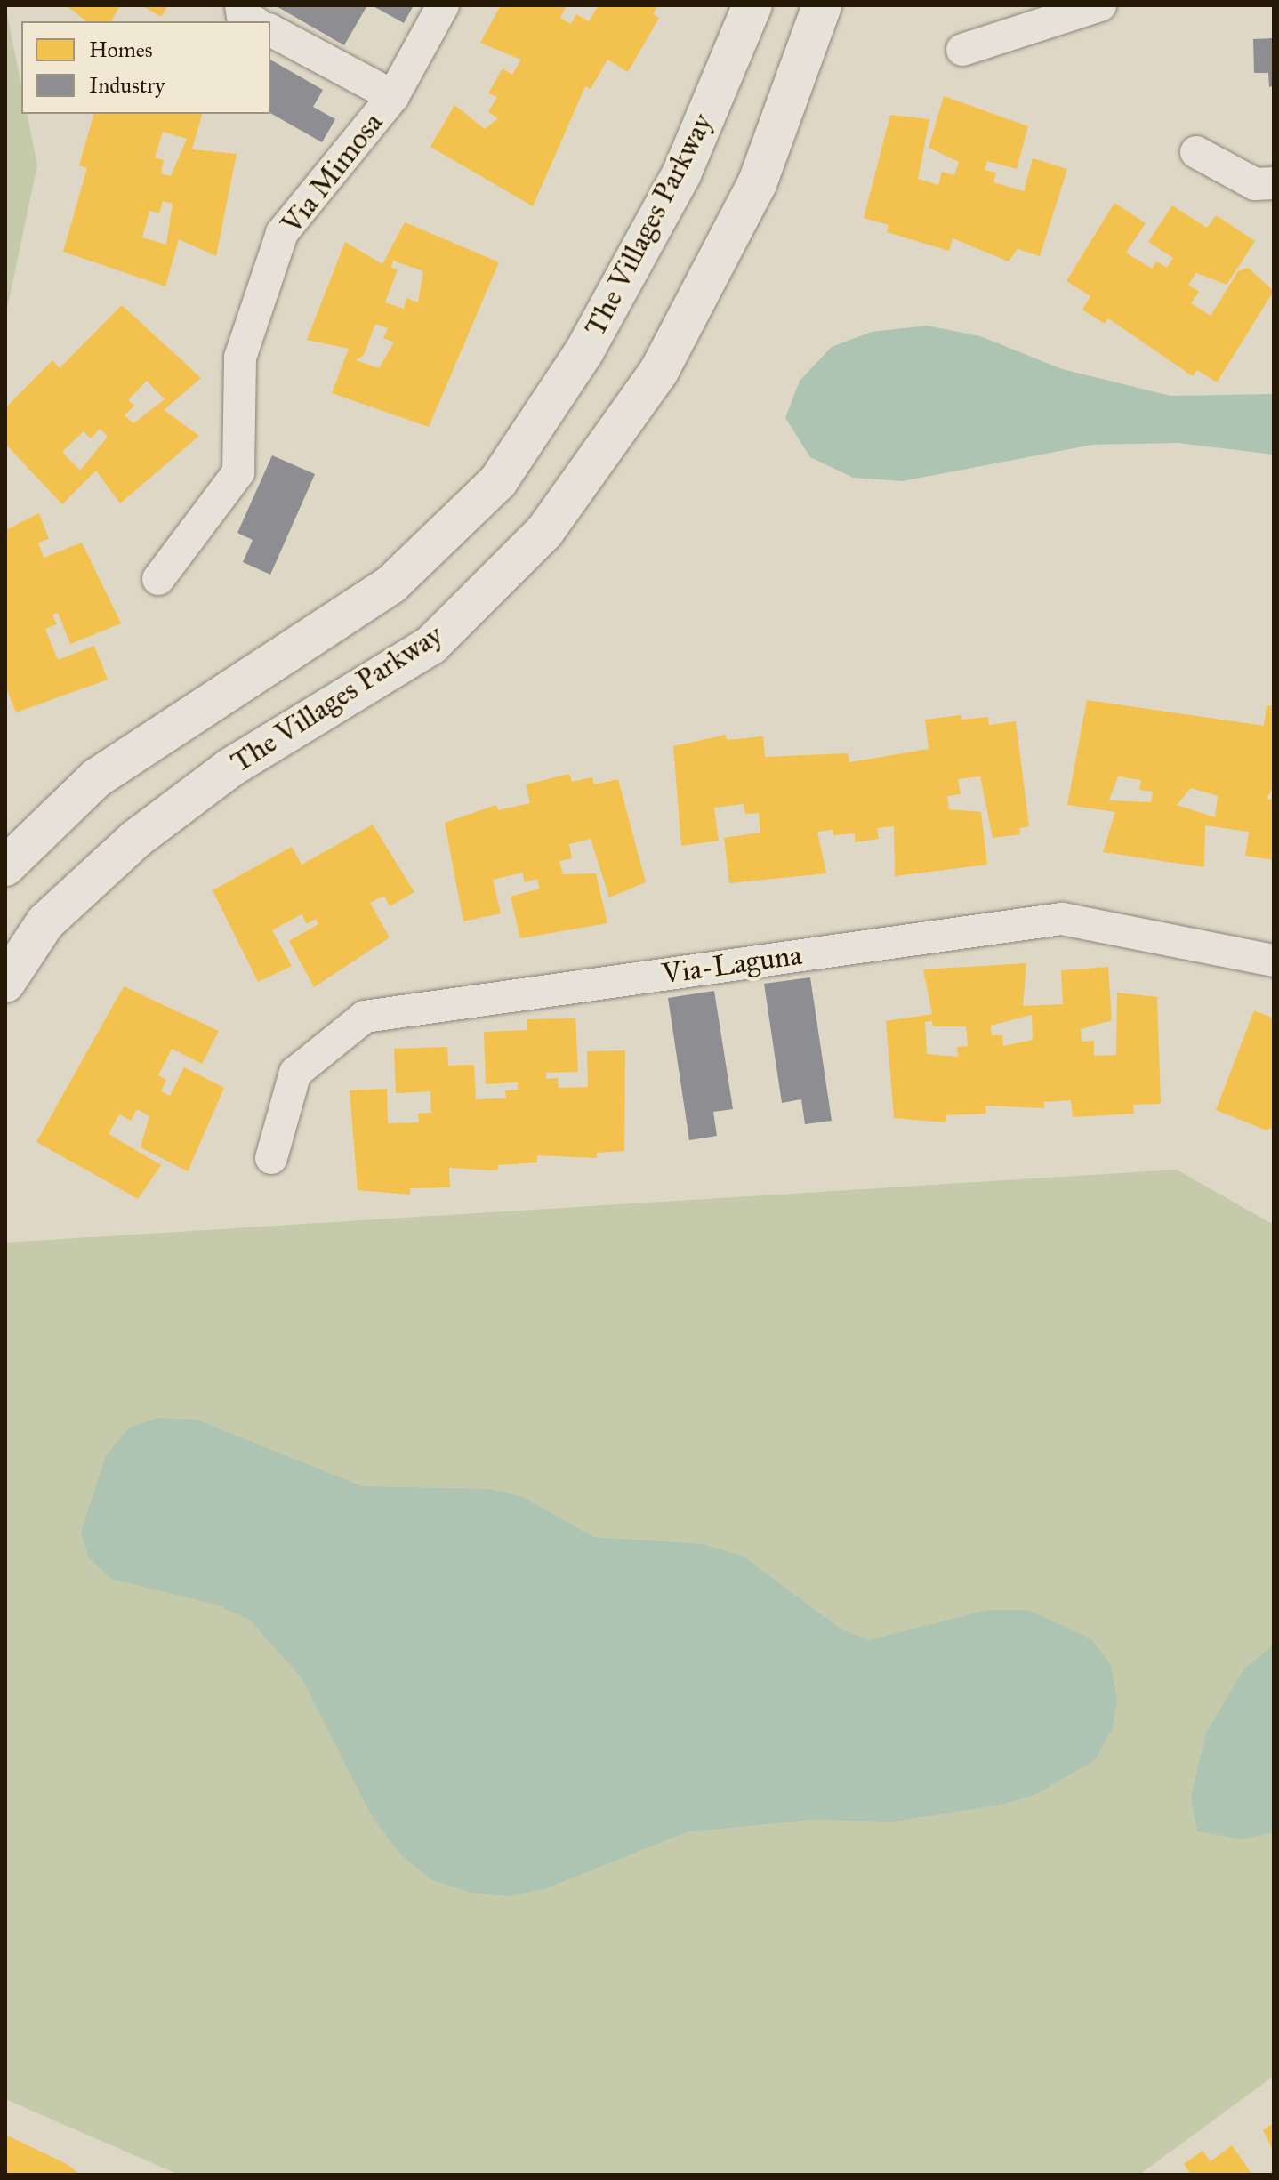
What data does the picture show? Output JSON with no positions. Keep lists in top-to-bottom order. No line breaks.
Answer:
{"streets":{"street":["Via Mimosa","The Villages Parkway","Via-Laguna"]},"legend":["Homes","Industry"]}
